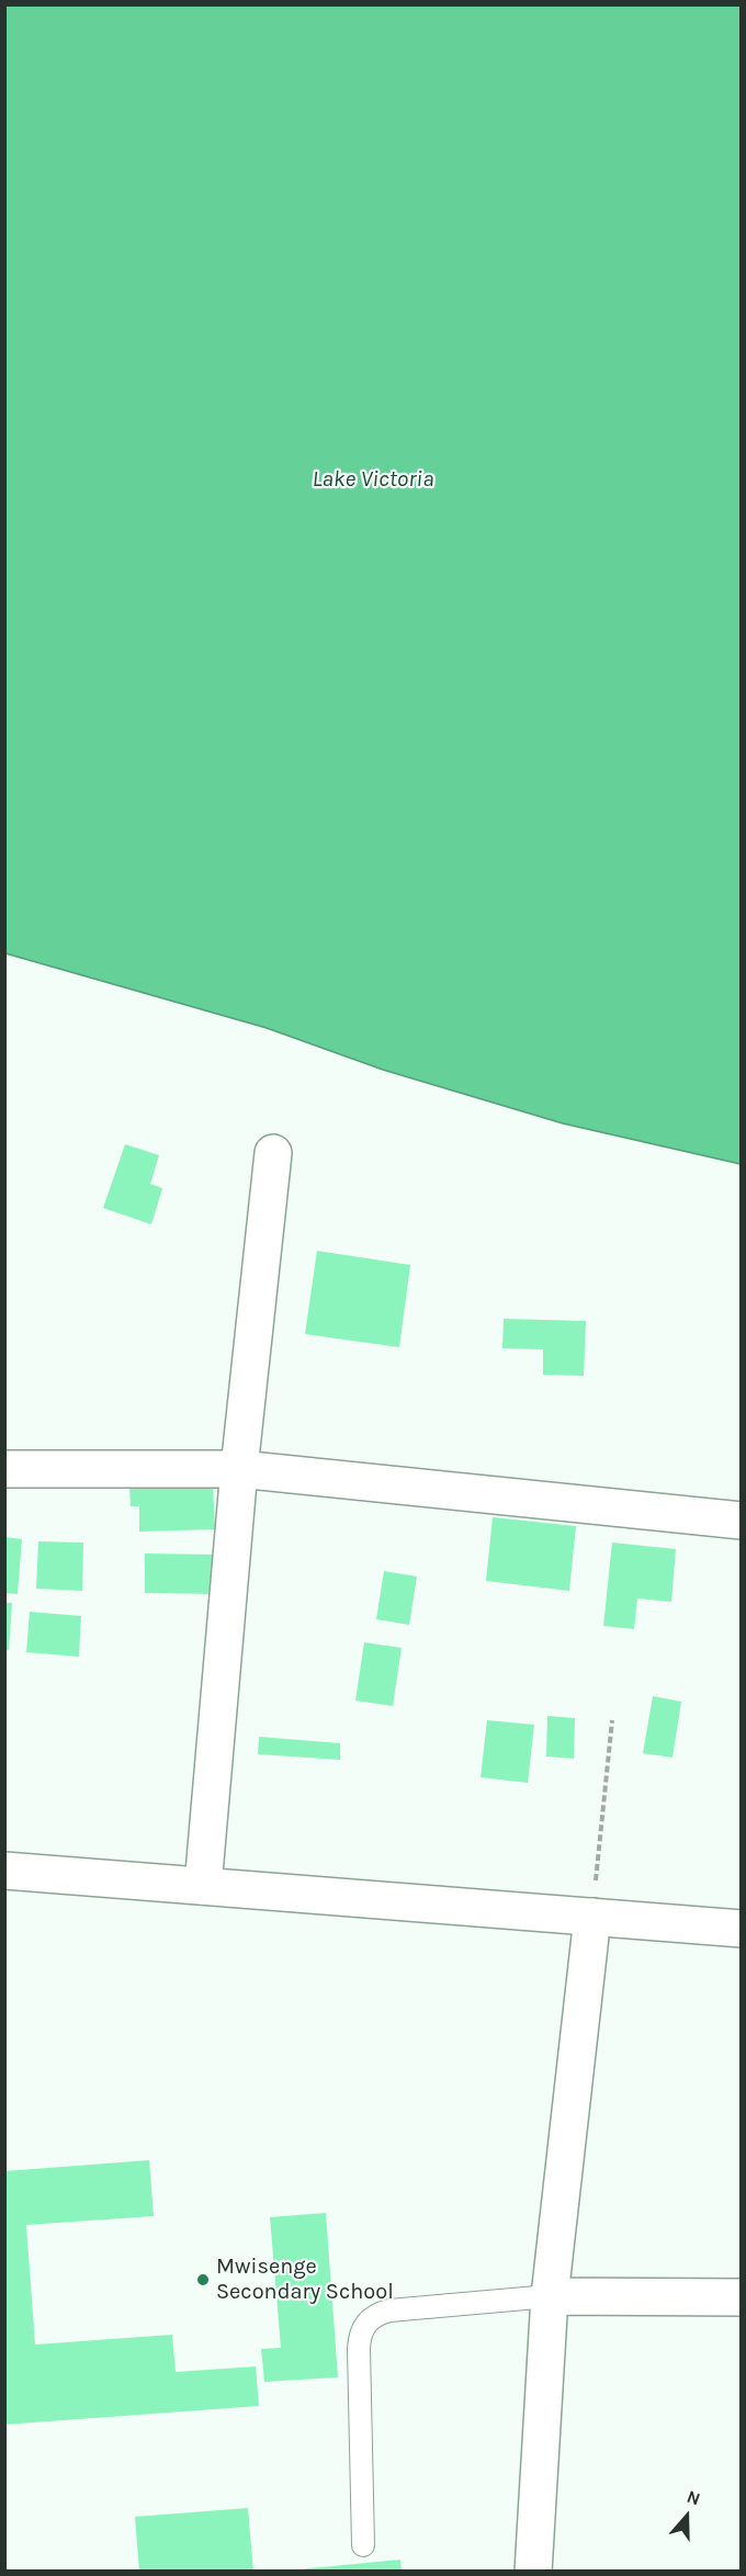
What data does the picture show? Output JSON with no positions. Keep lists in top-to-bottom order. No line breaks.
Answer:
{"water":["Lake Victoria"],"places":["Mwisenge Secondary School"],"north":"top"}
